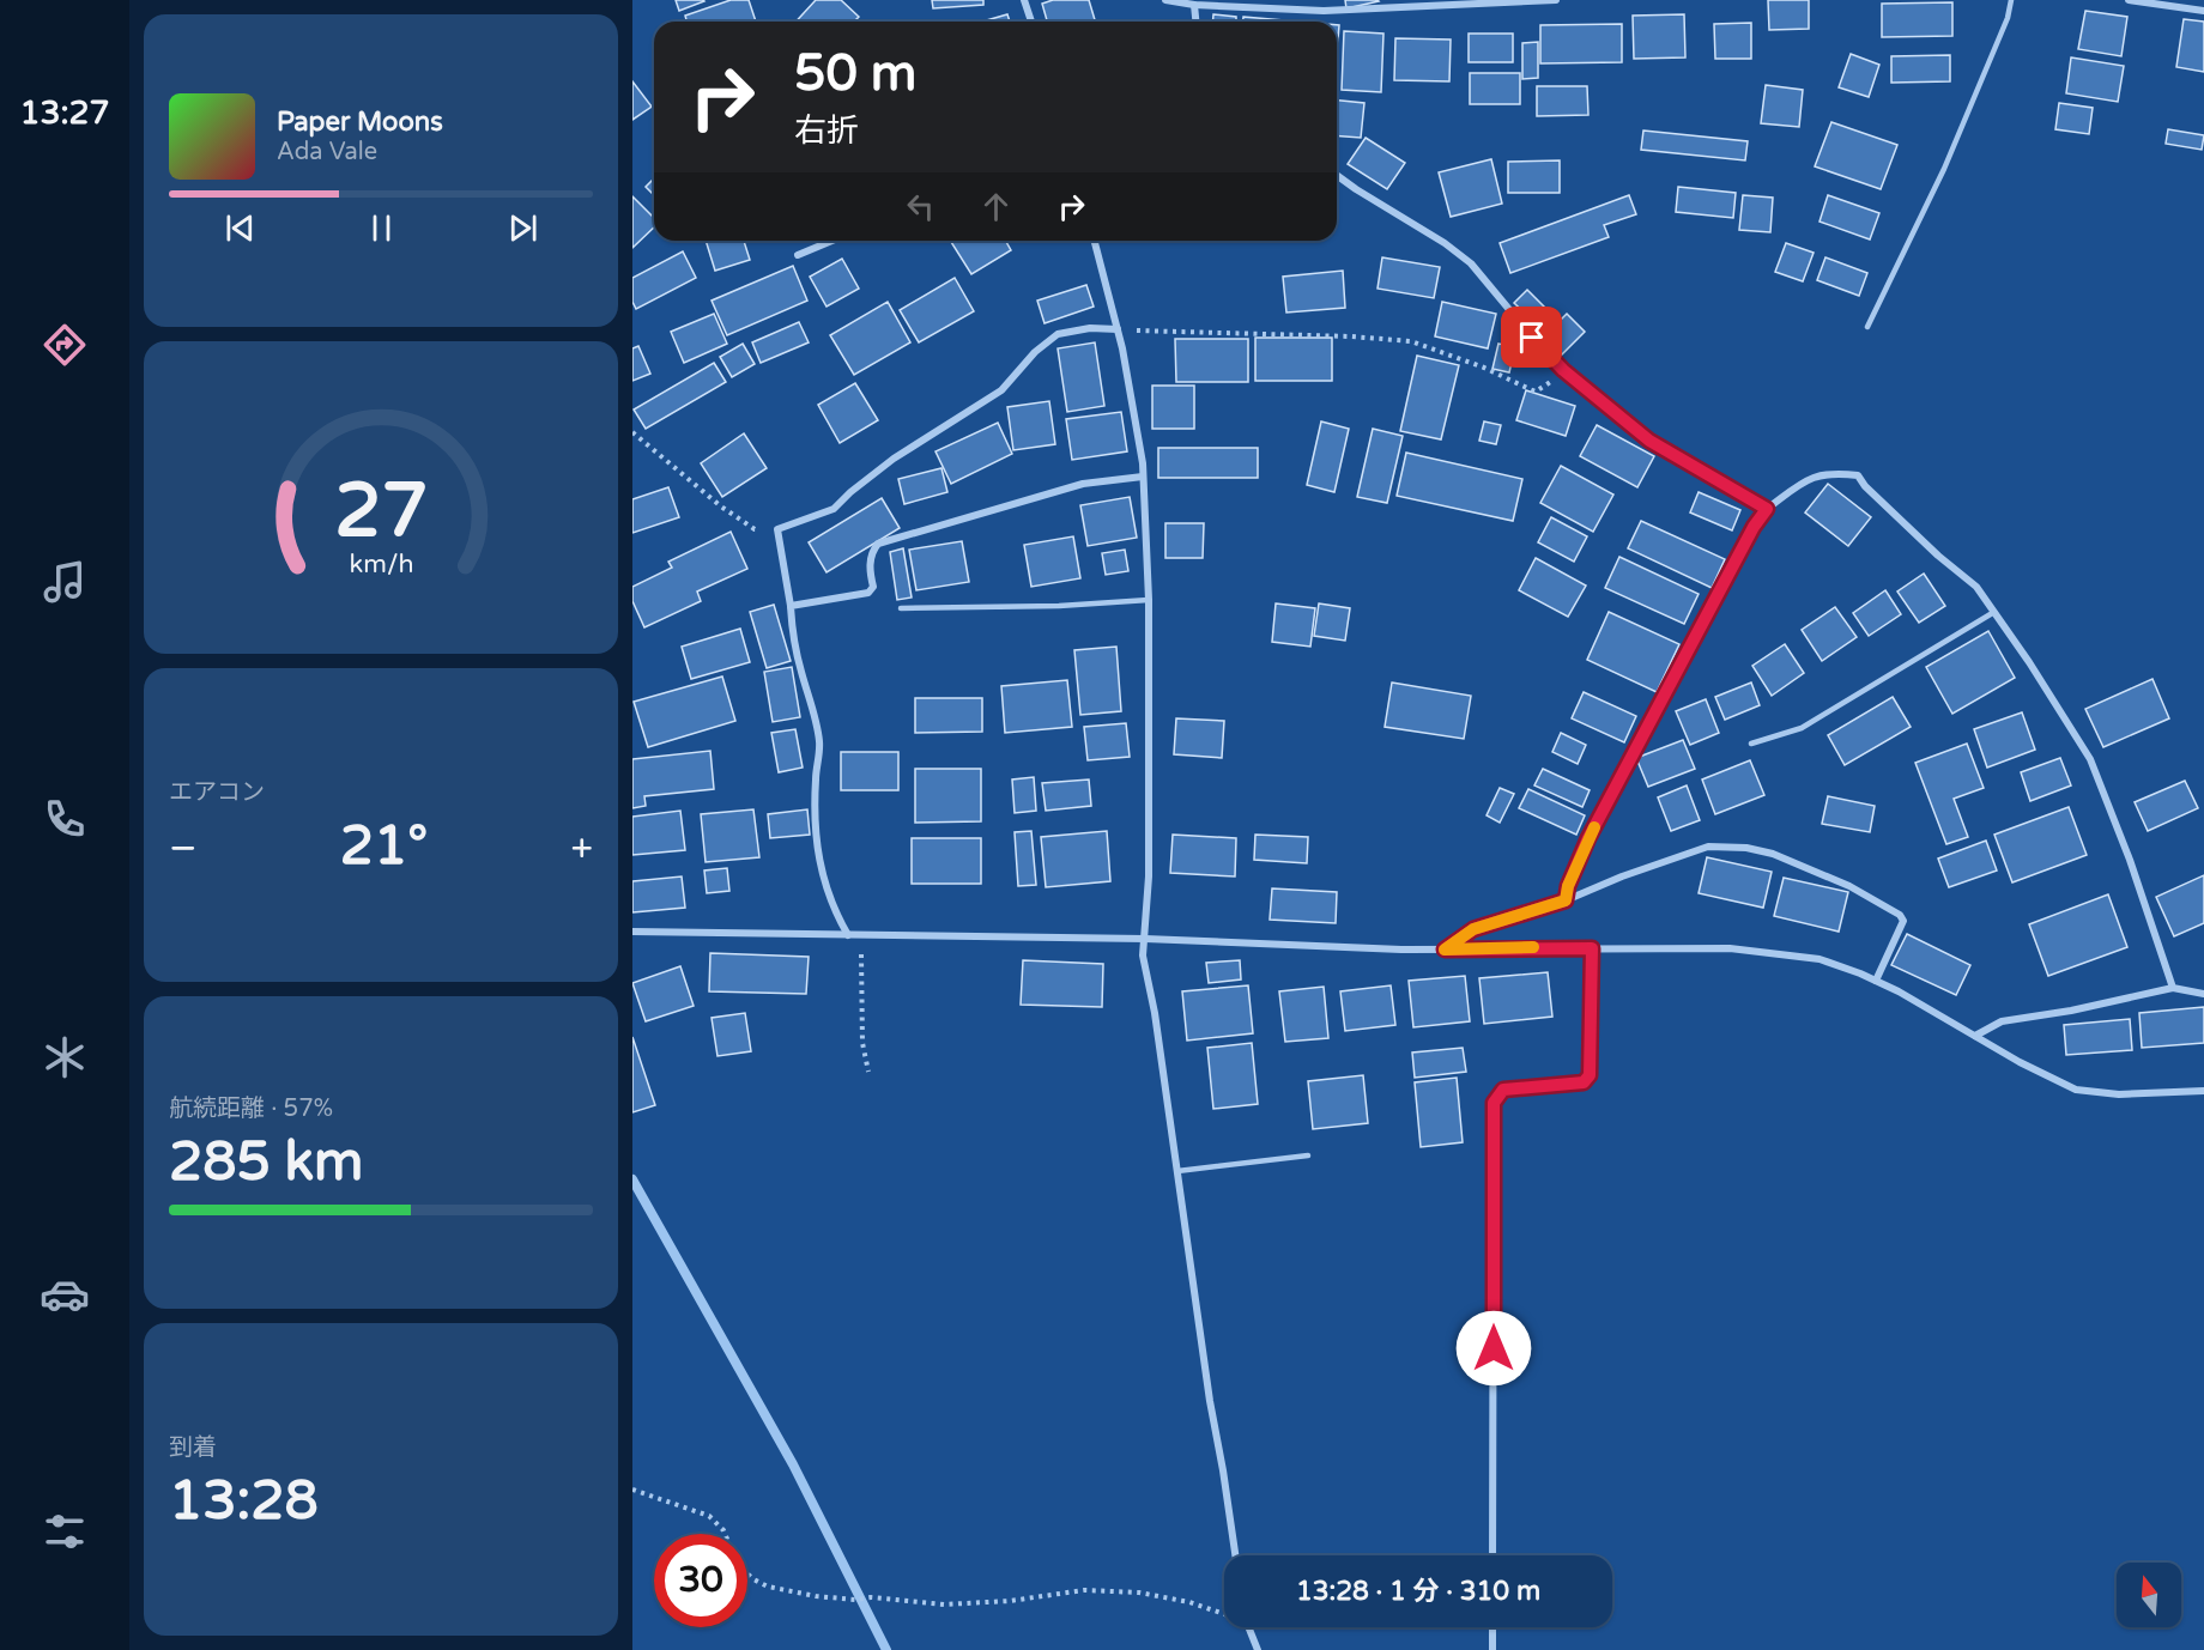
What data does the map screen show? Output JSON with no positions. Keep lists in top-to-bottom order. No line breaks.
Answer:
{"north":"top","page":{"tabs":"13:27","turn":["50 m","右折"],"song":["Paper Moons","Ada Vale"],"tile":["エアコン",["航続距離 · 57%","285 km"],["到着","13:28"]],"heat":["−","21°","+"],"limit":"30","trip":"13:28 · 1 分 · 310 m","gauge":["27","km/h"]}}
